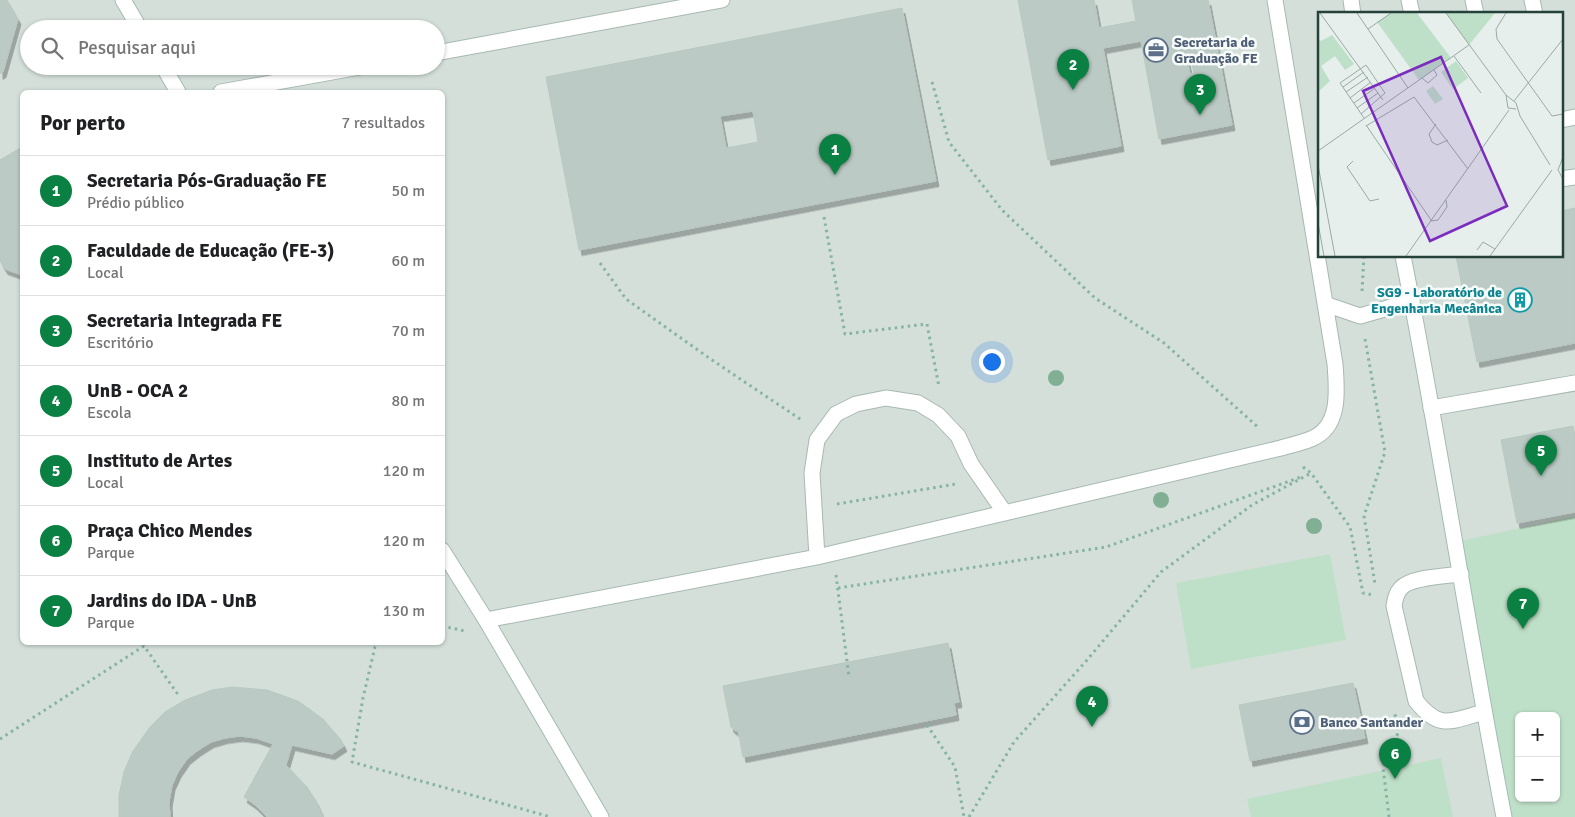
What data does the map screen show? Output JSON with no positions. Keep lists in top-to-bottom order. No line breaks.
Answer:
{"places":{"office":["Secretaria de Graduação FE"],"building":["SG9 - Laboratório de Engenharia Mecânica"],"bank":["Banco Santander"]},"page":{"search":"Pesquisar aqui","pins":["2","3","1","5","7","4","6"],"heading":["Por perto","7 resultados"],"list":[{"mark":"1","name":"Secretaria Pós-Graduação FE","note":"Prédio público","value":"50 m"},{"mark":"2","name":"Faculdade de Educação (FE-3)","note":"Local","value":"60 m"},{"mark":"3","name":"Secretaria Integrada FE","note":"Escritório","value":"70 m"},{"mark":"4","name":"UnB - OCA 2","note":"Escola","value":"80 m"},{"mark":"5","name":"Instituto de Artes","note":"Local","value":"120 m"},{"mark":"6","name":"Praça Chico Mendes","note":"Parque","value":"120 m"},{"mark":"7","name":"Jardins do IDA - UnB","note":"Parque","value":"130 m"}],"map_buttons":["+","−"]}}
